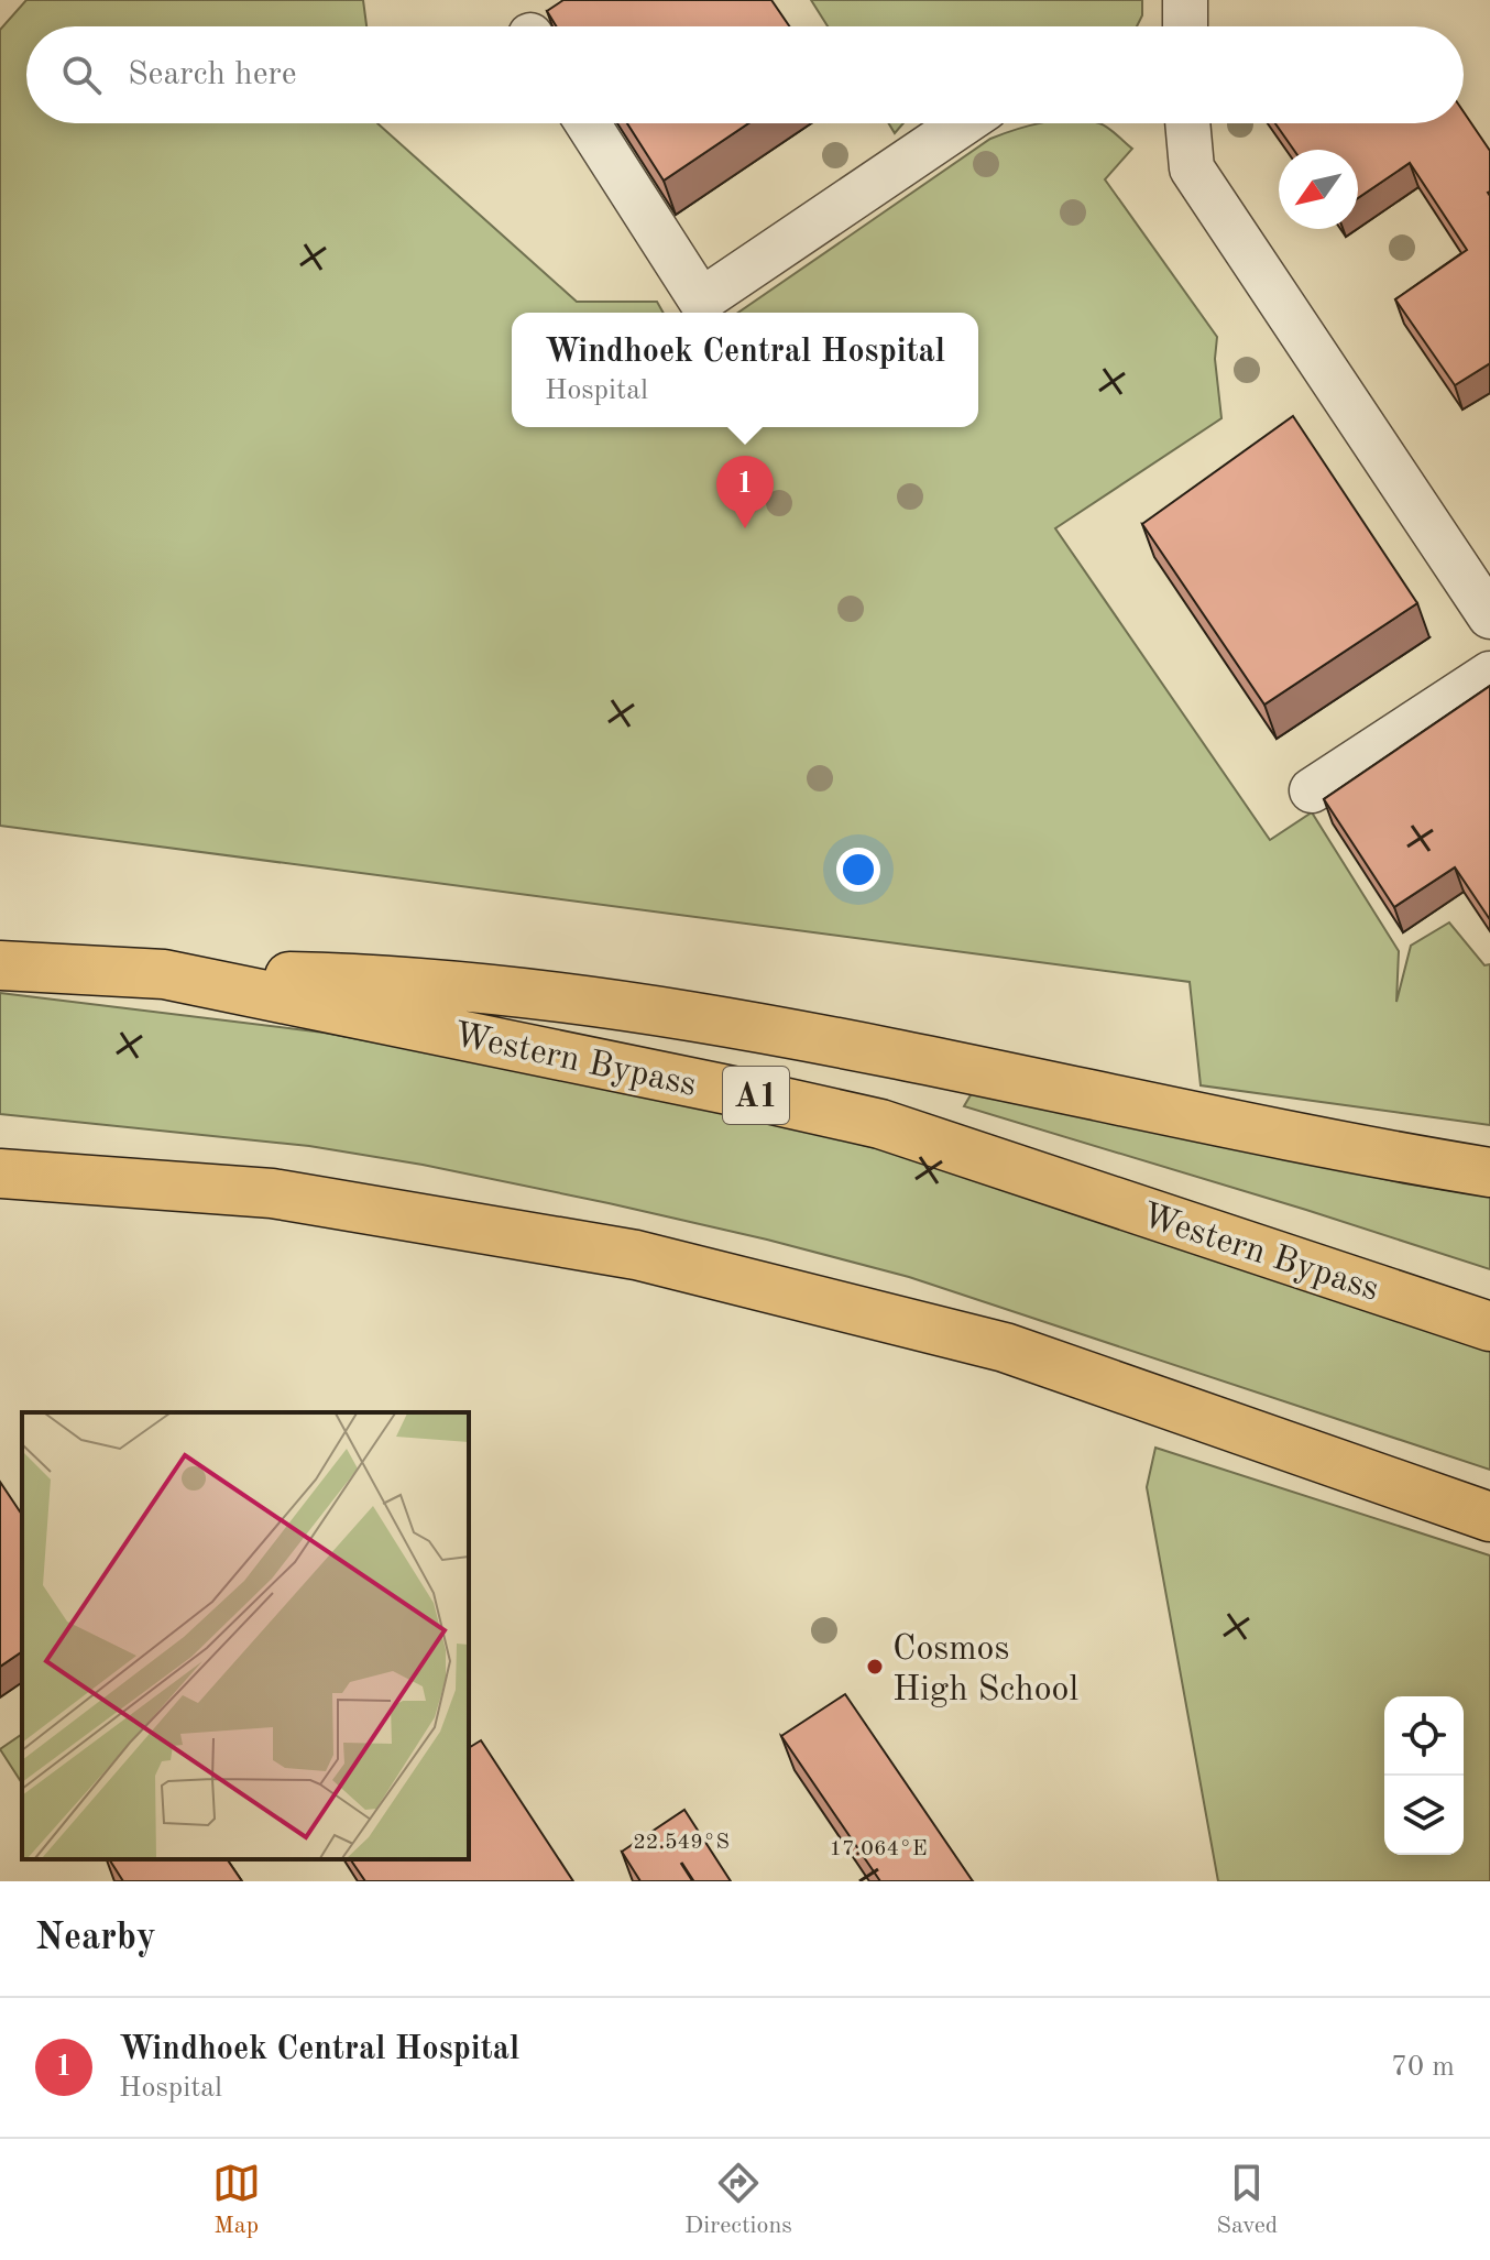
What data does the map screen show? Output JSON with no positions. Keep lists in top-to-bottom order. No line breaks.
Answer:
{"streets":{"highway":["Western Bypass","A1"]},"places":["Cosmos High School"],"north":"bottom left","page":{"search":"Search here","popup":["Windhoek Central Hospital","Hospital"],"pins":"1","heading":"Nearby","list":[{"mark":"1","name":"Windhoek Central Hospital","note":"Hospital","value":"70 m"}],"nav":["Map","Directions","Saved"]},"coordinates":["22.549°S","17.064°E"]}
